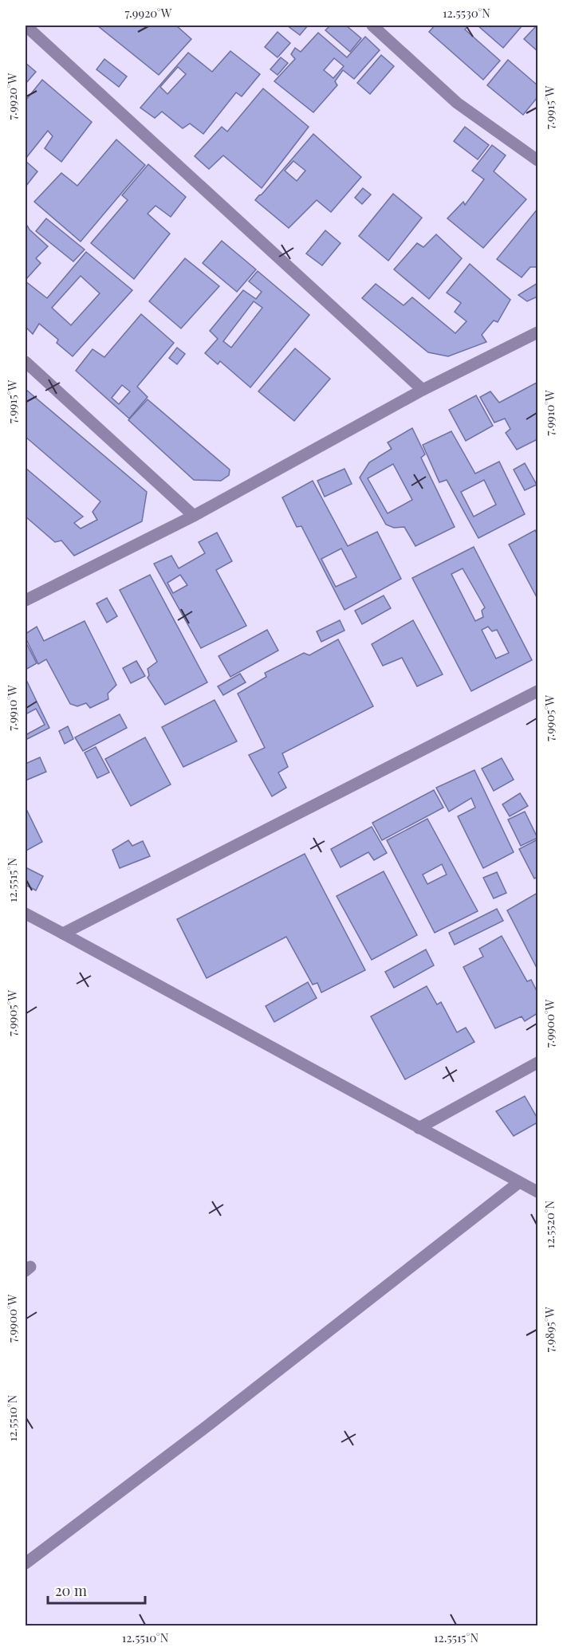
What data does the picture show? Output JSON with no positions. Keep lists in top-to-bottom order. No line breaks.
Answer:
{"scale_bar":"20 m","coordinates":["7.9920°W","12.5530°N","7.9915°W","7.9910°W","7.9905°W","12.5515°N","7.9900°W","12.5520°N","7.9895°W","12.5510°N"]}
